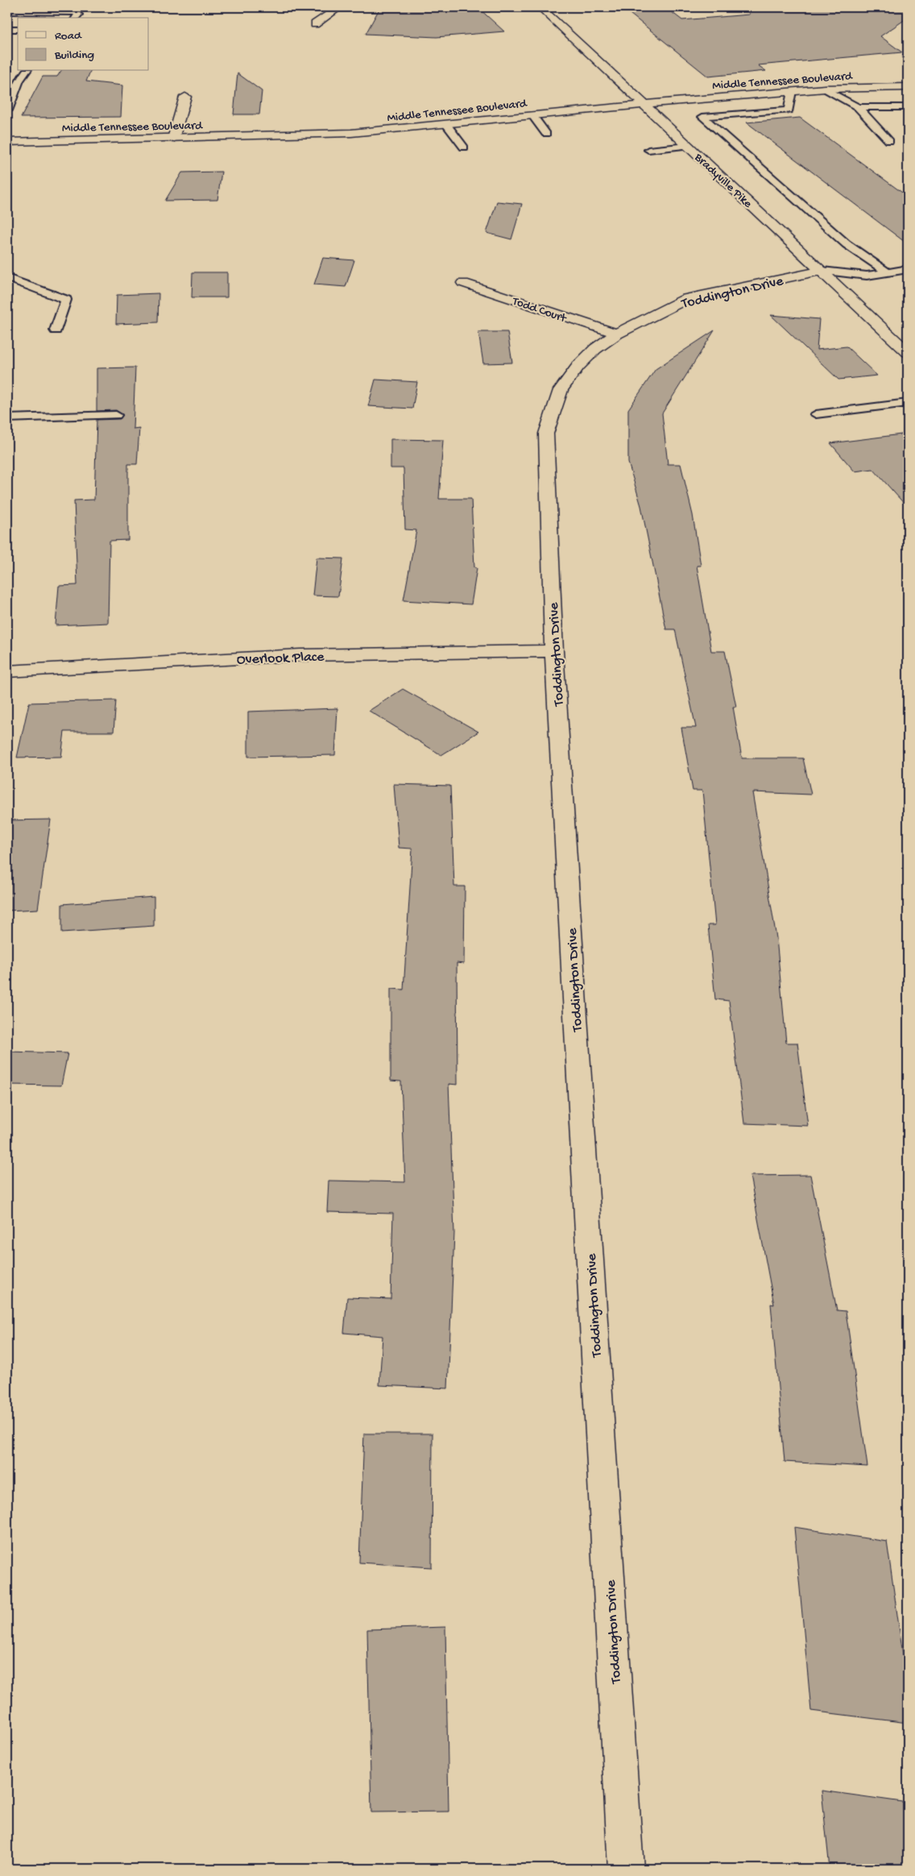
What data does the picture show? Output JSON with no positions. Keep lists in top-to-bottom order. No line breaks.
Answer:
{"streets":{"street":["Middle Tennessee Boulevard","Bradyville Pike","Toddington Drive","Todd Court","Overlook Place"]},"crossings":[["Middle Tennessee Boulevard","Bradyville Pike"],["Bradyville Pike","Toddington Drive"],["Toddington Drive","Todd Court"],["Toddington Drive","Overlook Place"]],"legend":["Road","Building"]}
